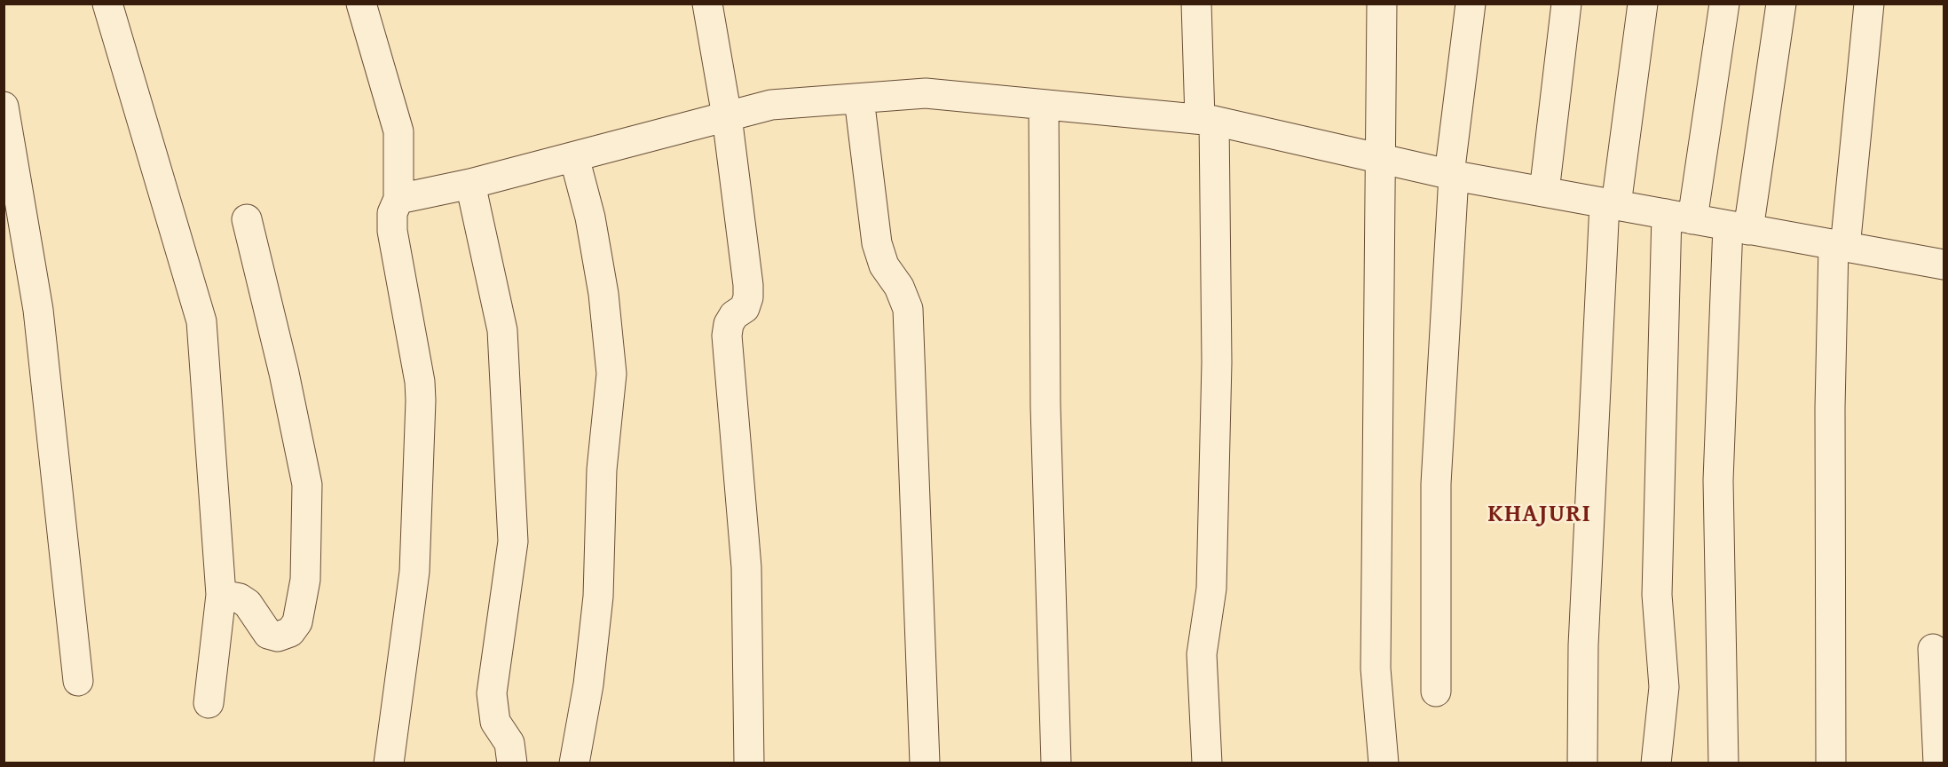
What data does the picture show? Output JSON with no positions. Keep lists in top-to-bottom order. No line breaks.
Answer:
{"districts":["KHAJURI"]}
